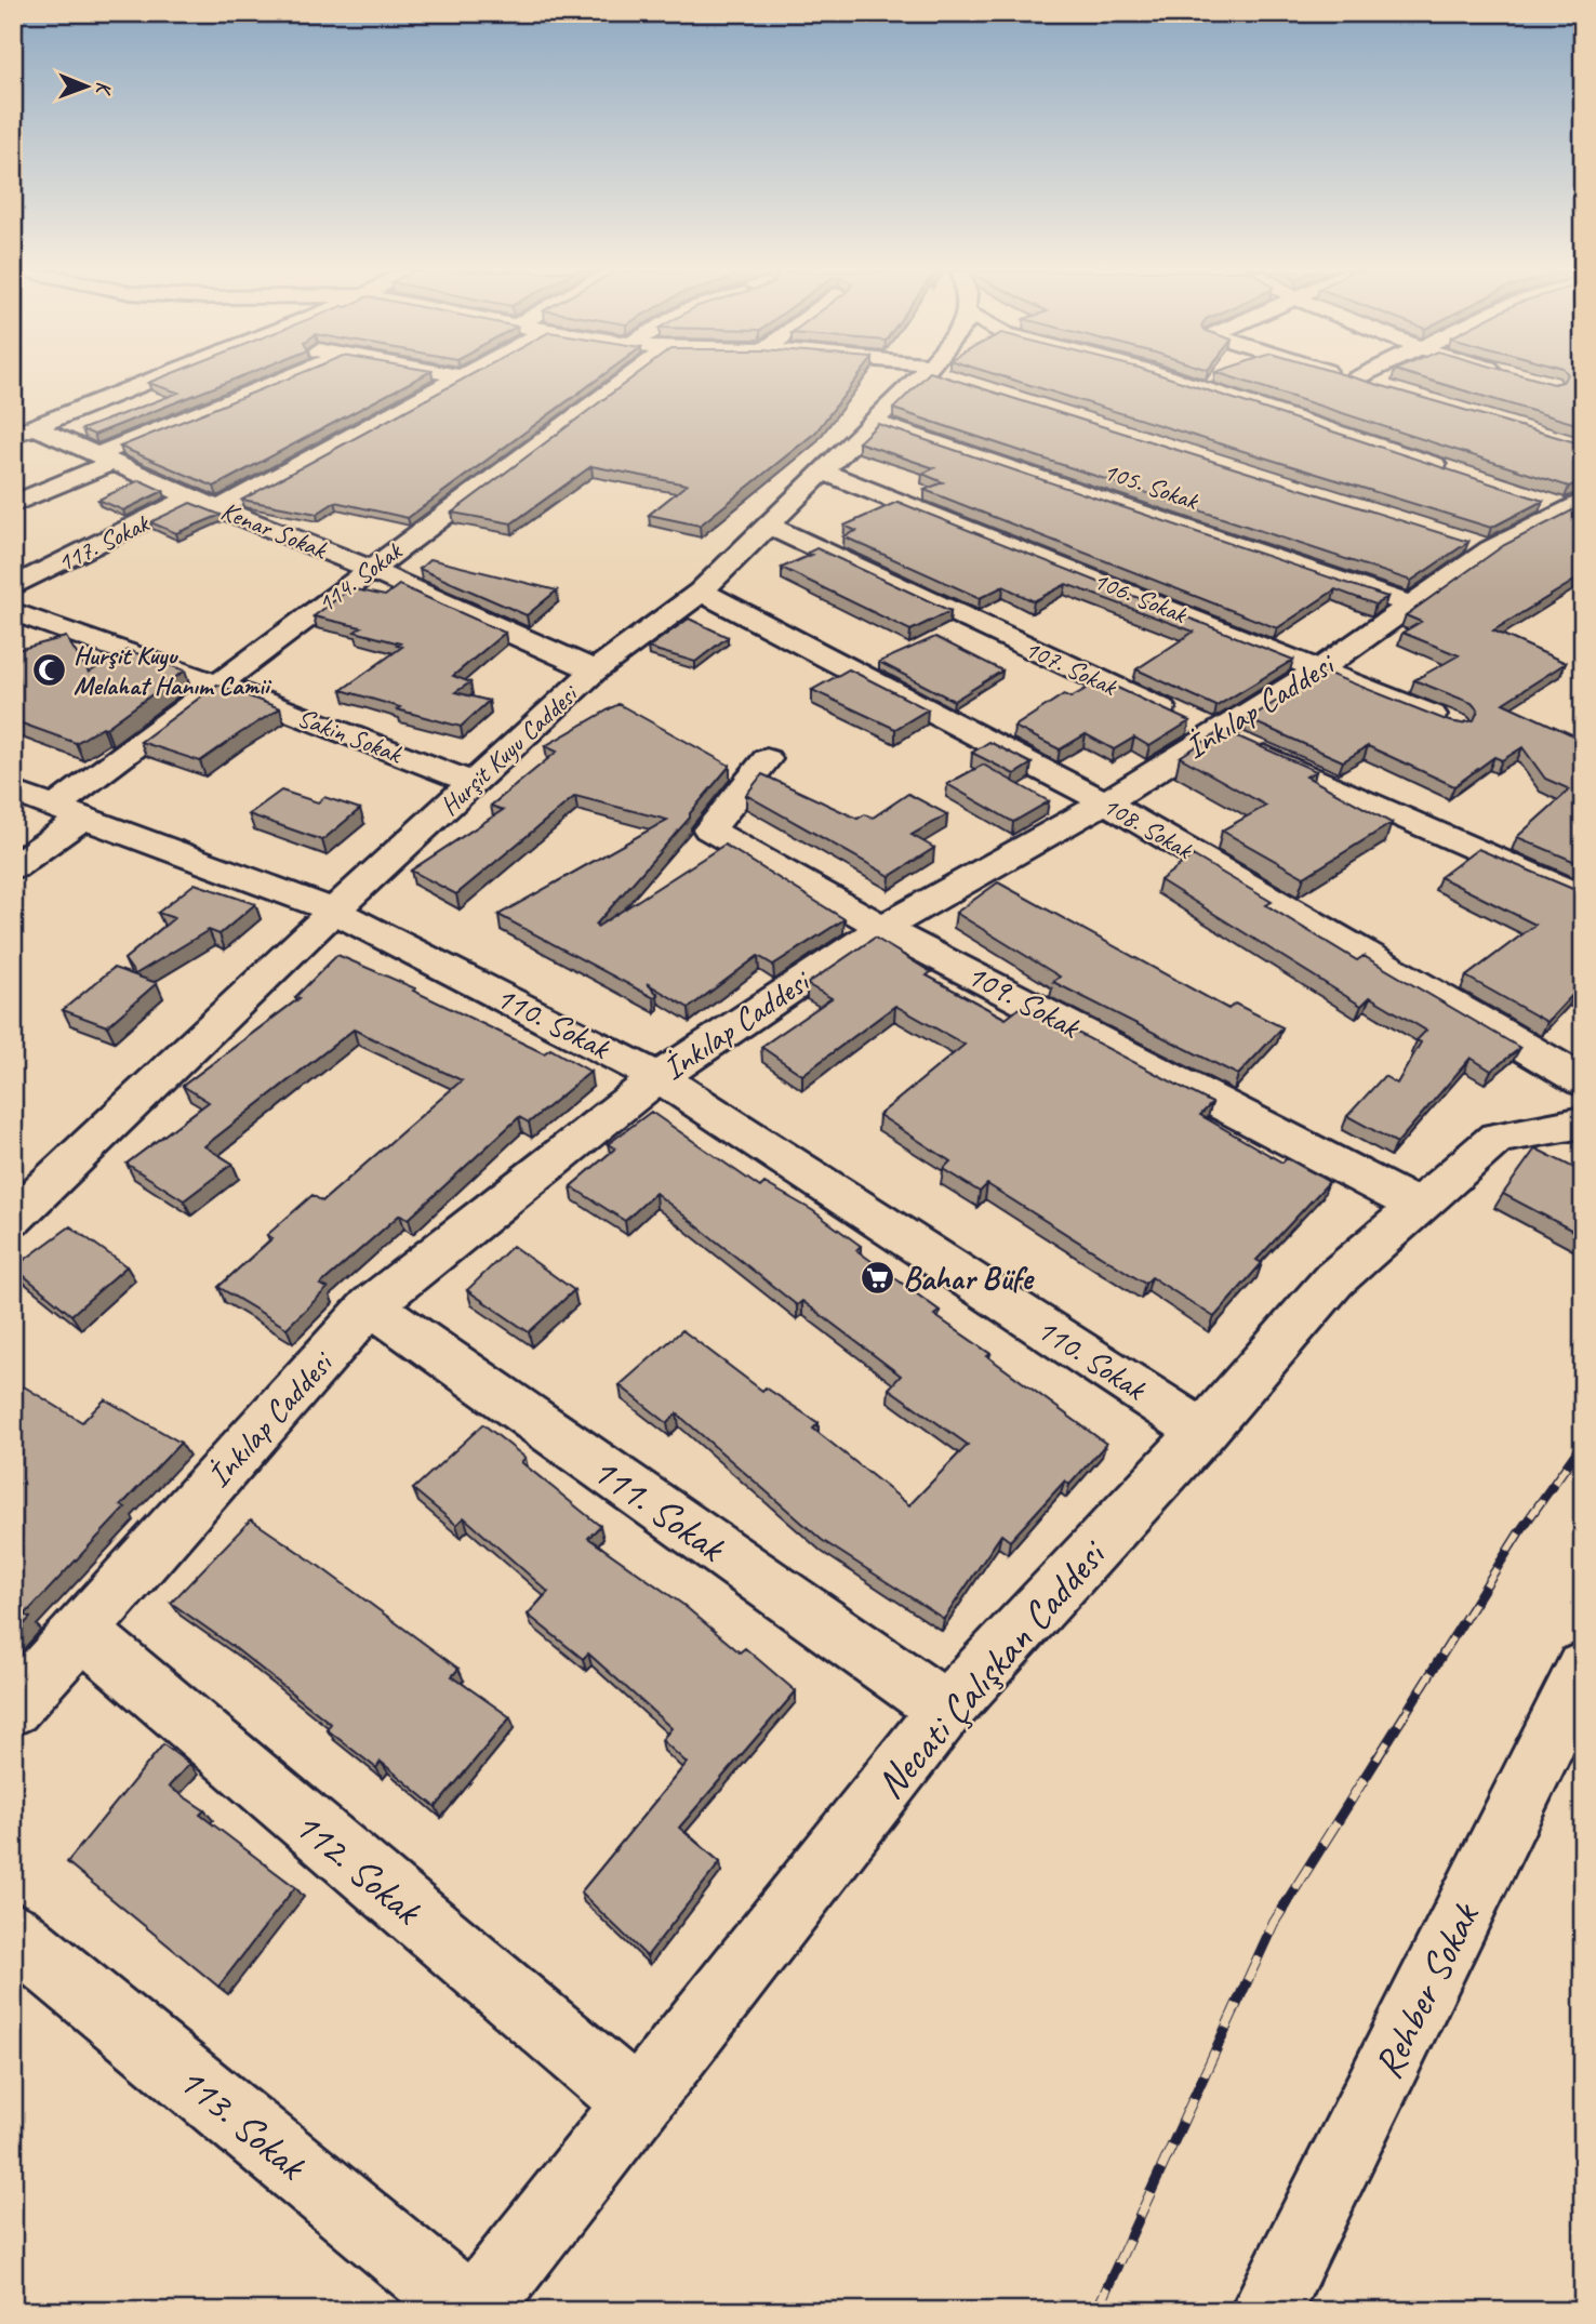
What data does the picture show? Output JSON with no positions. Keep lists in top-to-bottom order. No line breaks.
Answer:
{"streets":{"street":["105. Sokak","Kenar Sokak","117. Sokak","114. Sokak","106. Sokak","107. Sokak","İnkılap Caddesi","Sakin Sokak","Hurşit Kuyu Caddesi","108. Sokak","109. Sokak","110. Sokak","111. Sokak","Necati Çalışkan Caddesi","112. Sokak","Rehber Sokak","113. Sokak"]},"crossings":[["105. Sokak","İnkılap Caddesi"],["105. Sokak","Hurşit Kuyu Caddesi"],["Kenar Sokak","117. Sokak"],["Kenar Sokak","114. Sokak"],["Kenar Sokak","Hurşit Kuyu Caddesi"],["114. Sokak","Sakin Sokak"],["114. Sokak","110. Sokak"],["106. Sokak","İnkılap Caddesi"],["106. Sokak","Hurşit Kuyu Caddesi"],["107. Sokak","İnkılap Caddesi"],["107. Sokak","Hurşit Kuyu Caddesi"],["İnkılap Caddesi","108. Sokak"],["İnkılap Caddesi","109. Sokak"],["İnkılap Caddesi","110. Sokak"],["İnkılap Caddesi","111. Sokak"],["İnkılap Caddesi","112. Sokak"],["Sakin Sokak","Hurşit Kuyu Caddesi"],["Hurşit Kuyu Caddesi","108. Sokak"],["Hurşit Kuyu Caddesi","110. Sokak"],["109. Sokak","Necati Çalışkan Caddesi"],["110. Sokak","Necati Çalışkan Caddesi"],["111. Sokak","Necati Çalışkan Caddesi"],["Necati Çalışkan Caddesi","112. Sokak"],["Necati Çalışkan Caddesi","113. Sokak"]],"places":{"mosque":["Hurşit Kuyu Melahat Hanım Camii"],"supermarket":["Bahar Büfe"]},"north":"right"}
